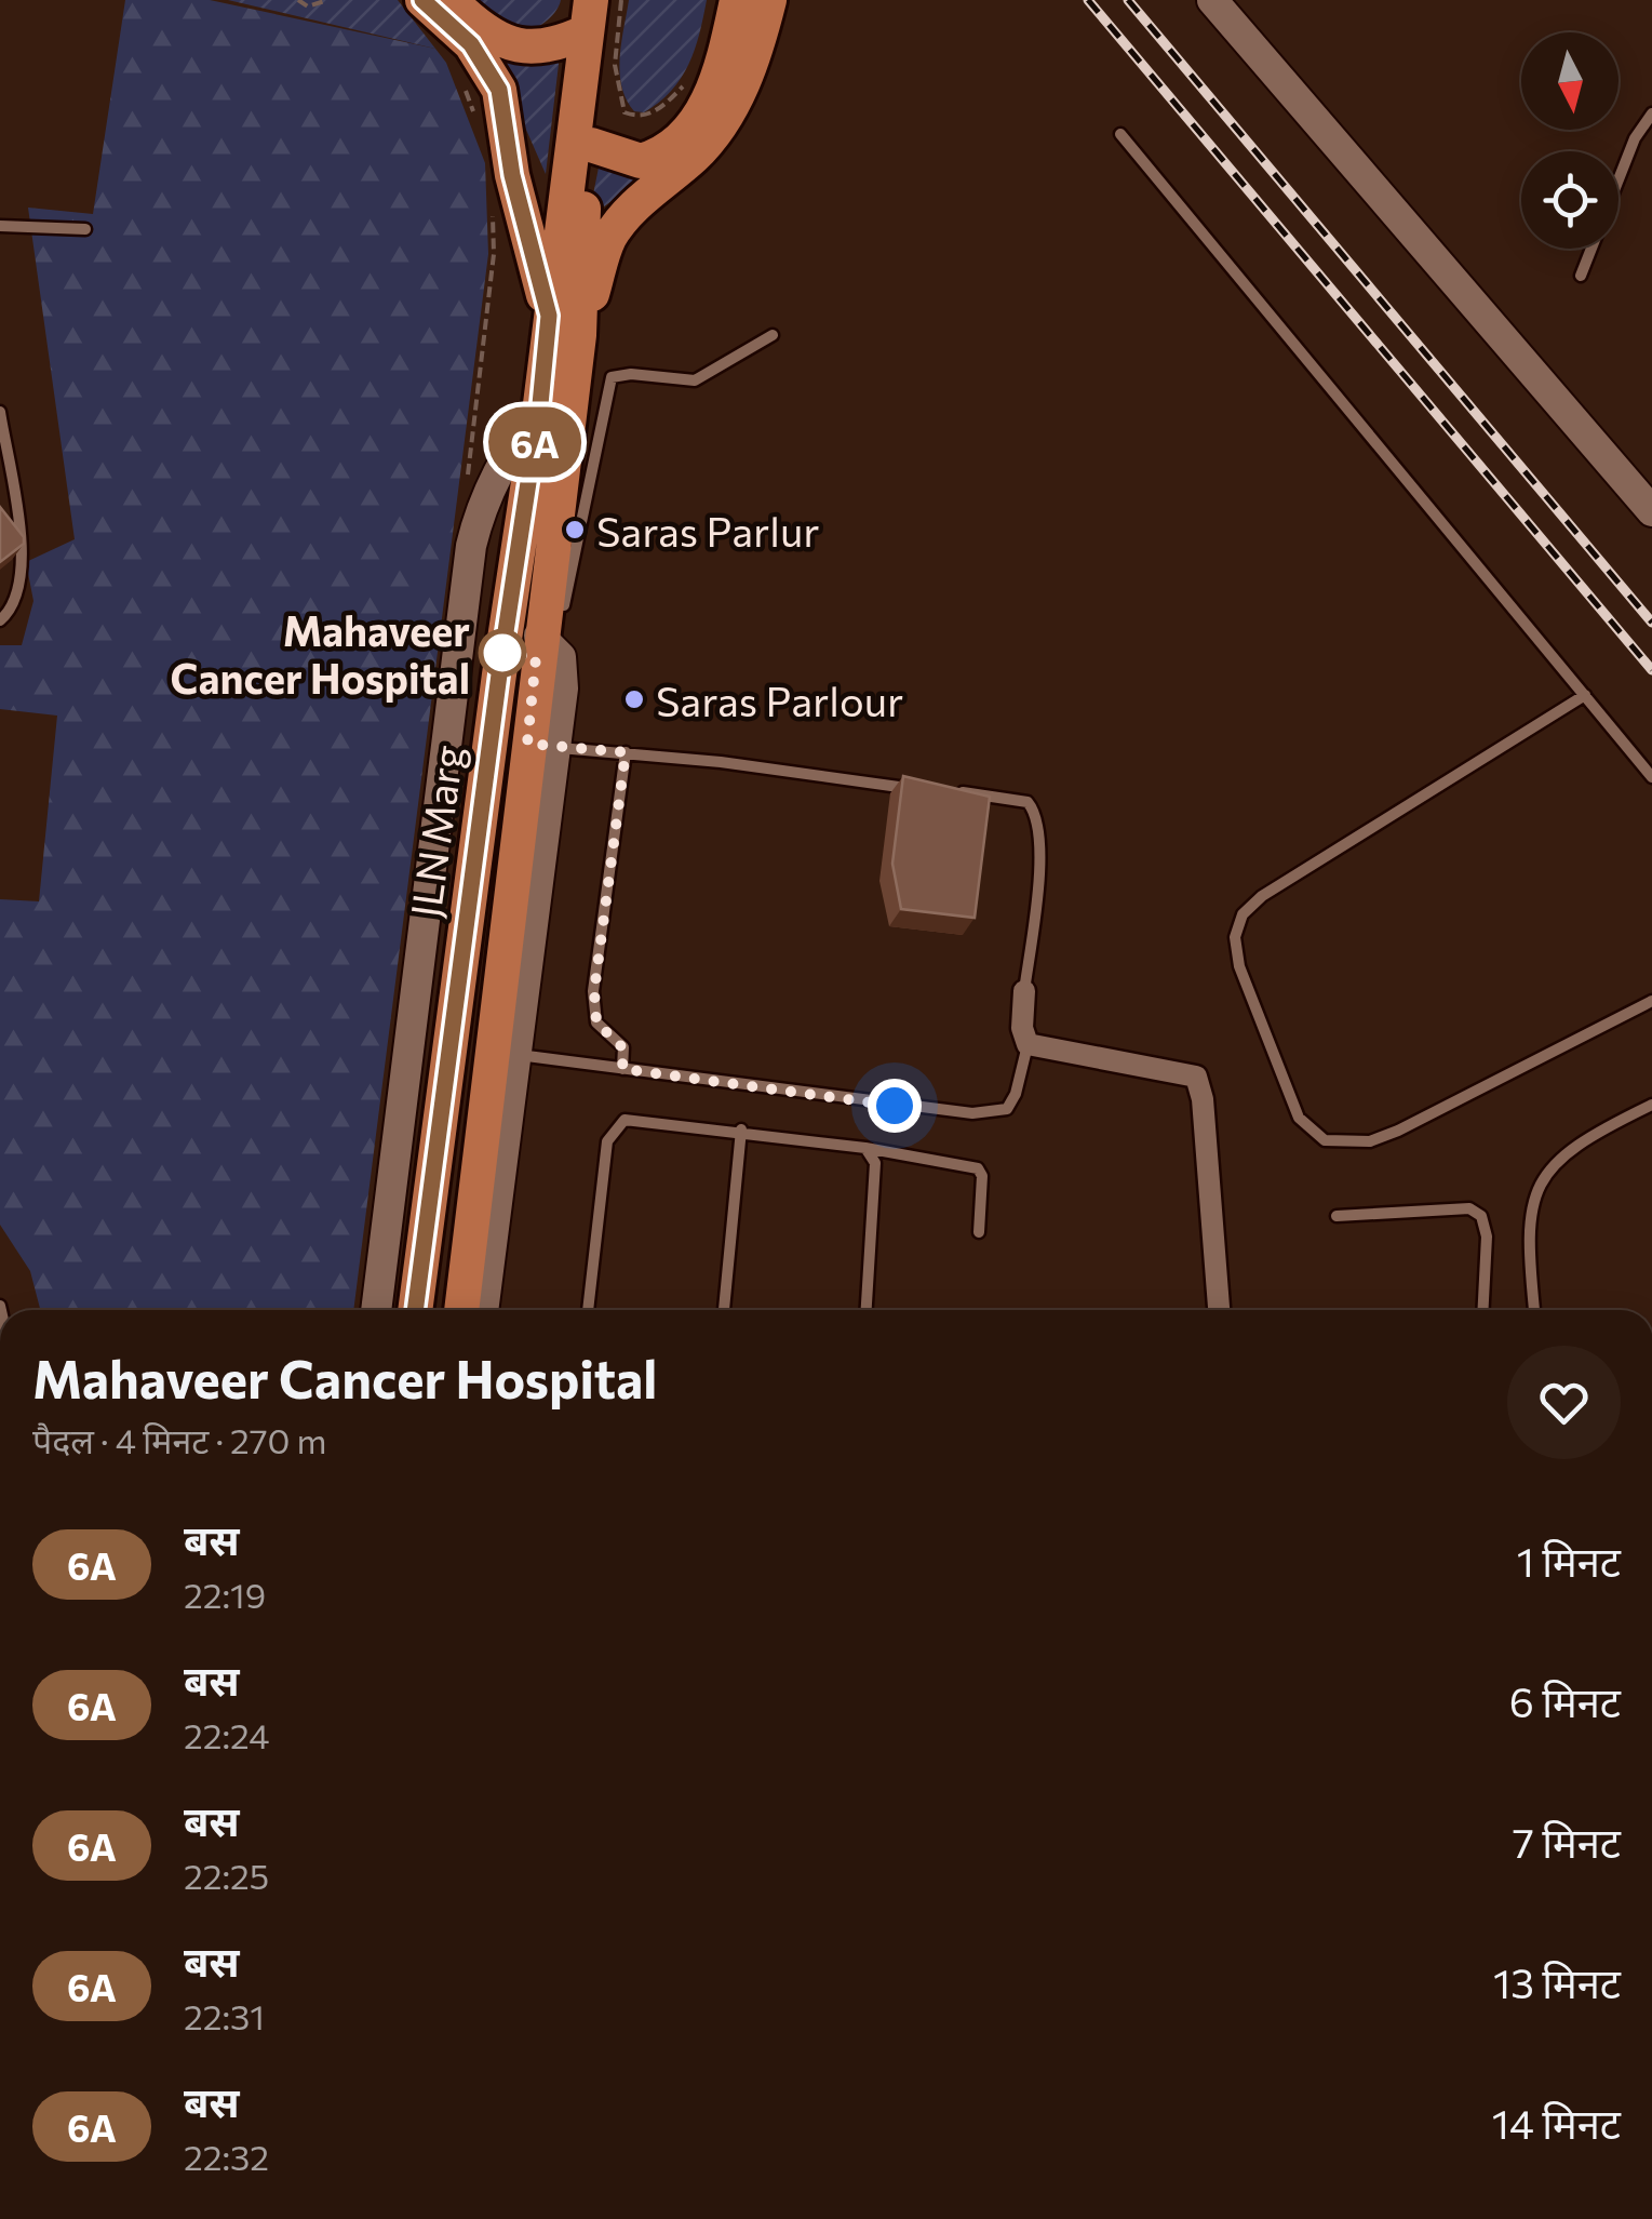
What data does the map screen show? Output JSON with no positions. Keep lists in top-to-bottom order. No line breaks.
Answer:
{"streets":{"main road":["JLN Marg"]},"places":["Saras Parlur","Mahaveer Cancer Hospital","Saras Parlour"],"lines":["bus line 6A"],"north":"bottom","page":{"on_map":"6A","heading":["Mahaveer Cancer Hospital","पैदल · 4 मिनट · 270 m"],"list":[{"mark":"6A","name":"बस","note":"22:19","value":"1 मिनट"},{"mark":"6A","name":"बस","note":"22:24","value":"6 मिनट"},{"mark":"6A","name":"बस","note":"22:25","value":"7 मिनट"},{"mark":"6A","name":"बस","note":"22:31","value":"13 मिनट"},{"mark":"6A","name":"बस","note":"22:32","value":"14 मिनट"}]}}
